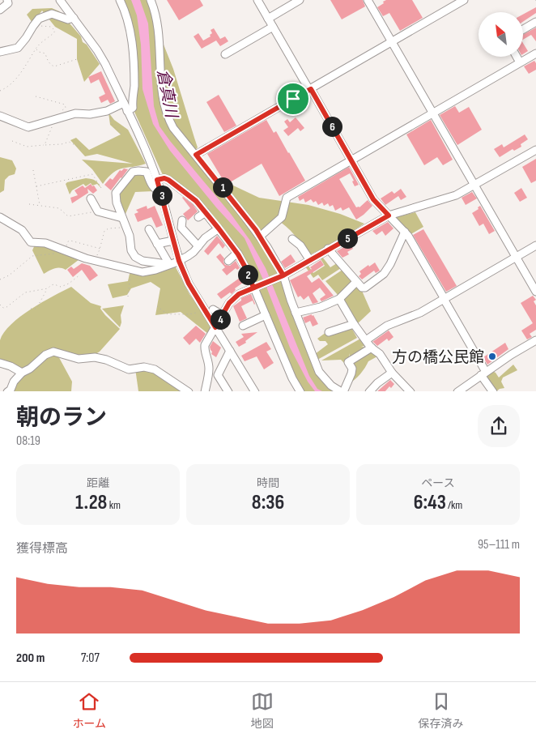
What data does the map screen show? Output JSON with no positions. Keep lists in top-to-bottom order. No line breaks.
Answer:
{"water":["倉真川"],"places":["方の橋公民館"],"north":"top left","page":{"pins":["6","1","3","5","2","4"],"heading":["朝のラン","08:19"],"stats":[["距離","1.28 km"],["時間","8:36"],["ペース","6:43 /km"]],"chart":["獲得標高","95–111 m"],"list":[{"name":"200 m","note":"7:07"}],"tabs":["ホーム","地図","保存済み"]}}
